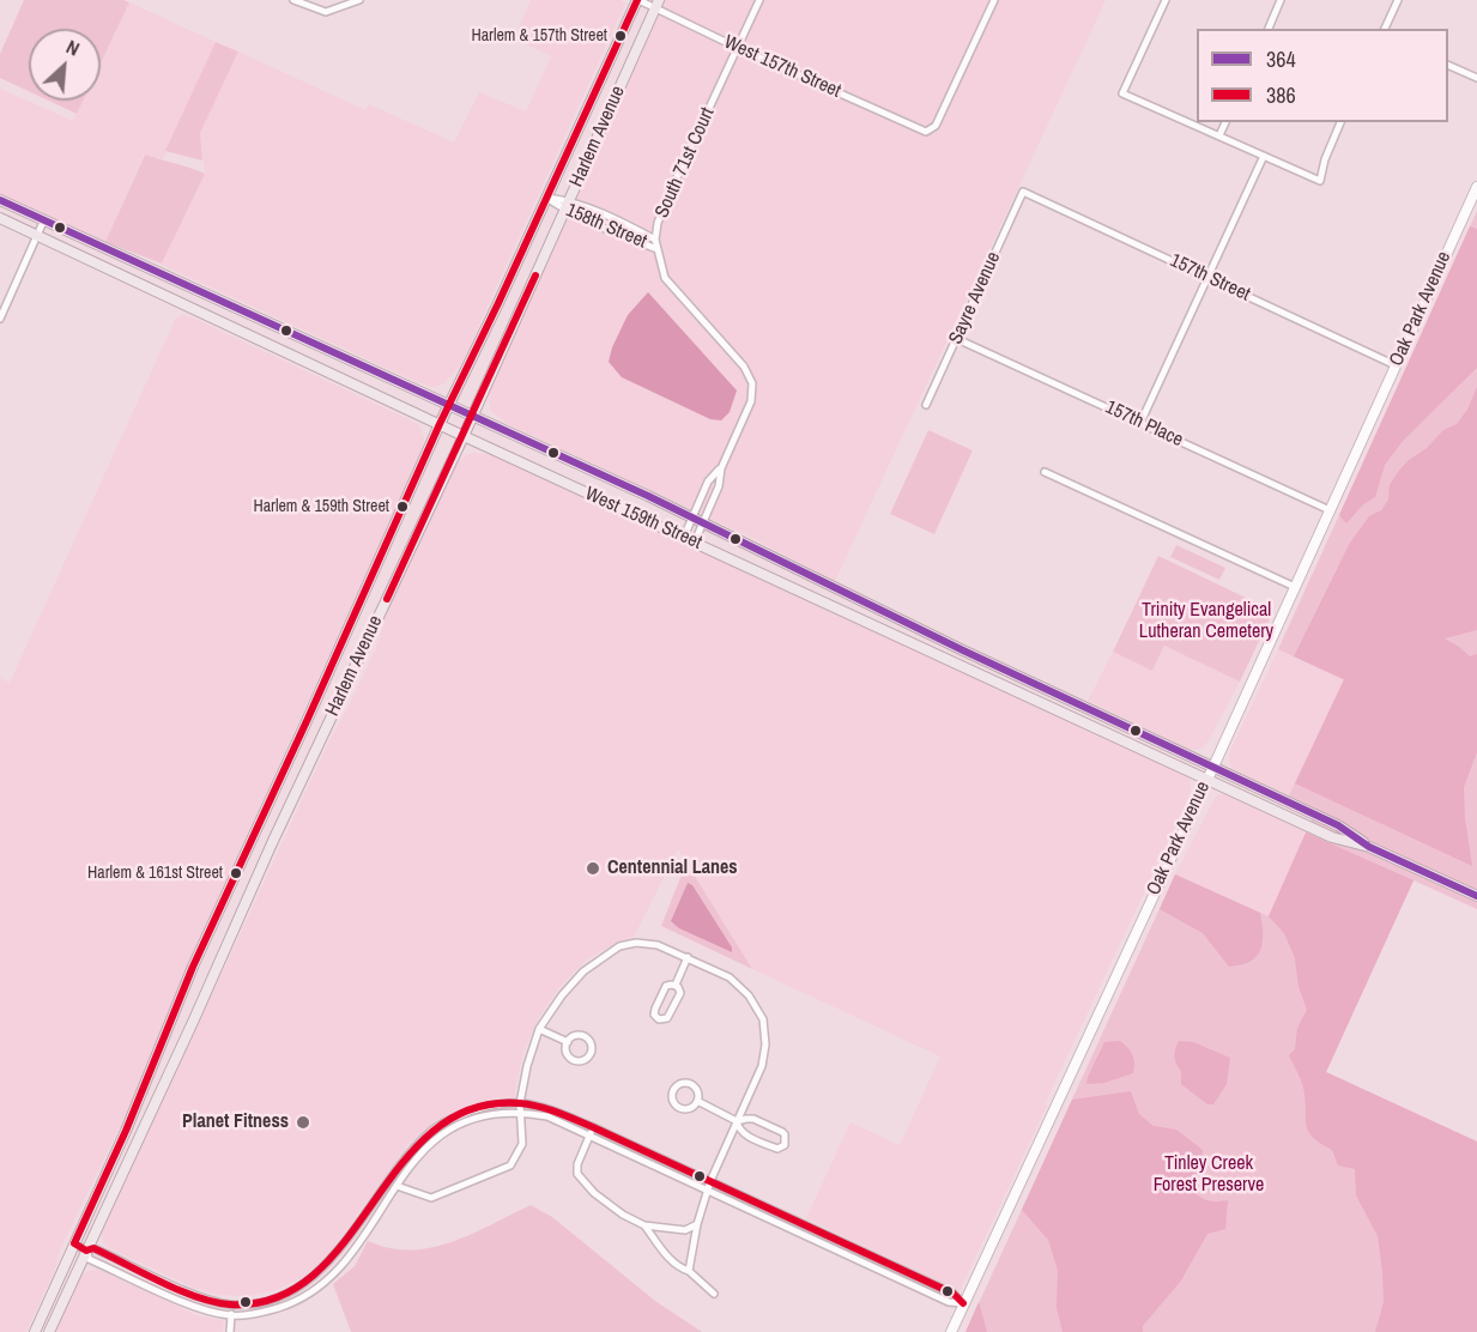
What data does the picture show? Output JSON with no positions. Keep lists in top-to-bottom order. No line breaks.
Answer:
{"streets":{"main road":["Harlem Avenue","West 159th Street"],"street":["West 157th Street","South 71st Court","158th Street","157th Street","Sayre Avenue","Oak Park Avenue","157th Place"]},"crossings":[["West 157th Street","Harlem Avenue"],["West 157th Street","South 71st Court"],["Harlem Avenue","158th Street"],["Harlem Avenue","West 159th Street"],["South 71st Court","158th Street"],["South 71st Court","West 159th Street"],["157th Street","Sayre Avenue"],["157th Street","Oak Park Avenue"],["Sayre Avenue","157th Place"],["Oak Park Avenue","157th Place"],["Oak Park Avenue","West 159th Street"]],"parks":["Trinity Evangelical Lutheran Cemetery","Tinley Creek Forest Preserve"],"places":["Harlem & 157th Street","Harlem & 159th Street","Centennial Lanes","Harlem & 161st Street","Planet Fitness"],"lines":["transit line 386","transit line 364"],"legend":["364","386"],"north":"top right"}
